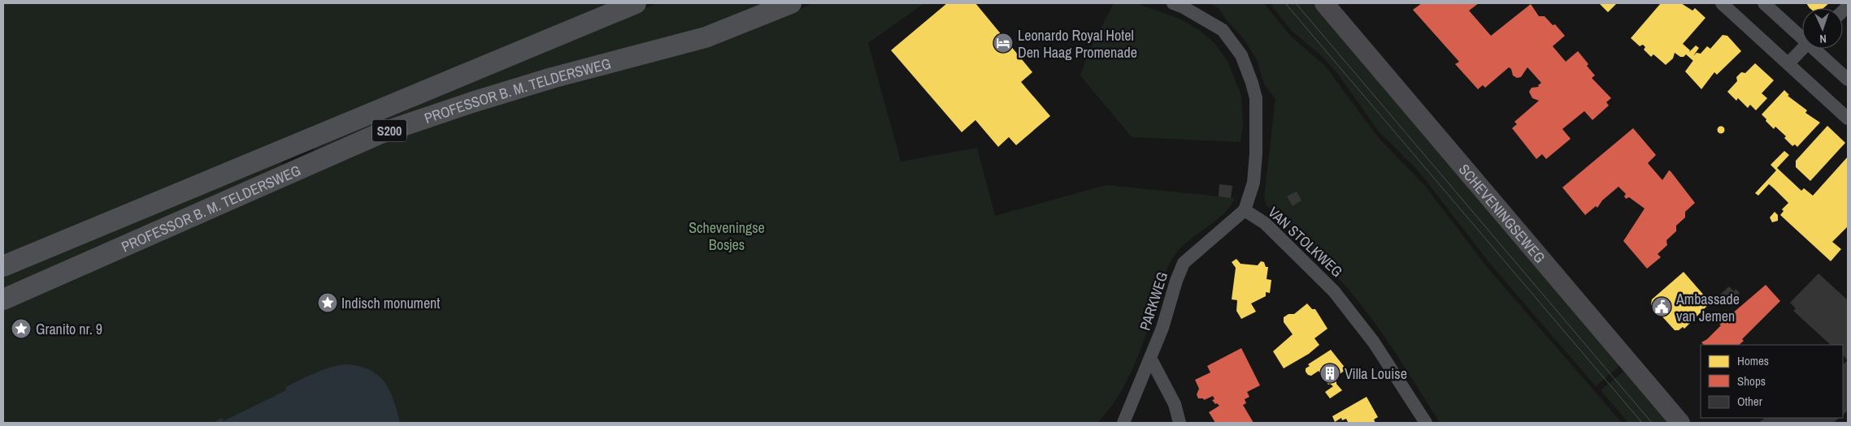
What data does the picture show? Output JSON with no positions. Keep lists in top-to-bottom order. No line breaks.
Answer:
{"streets":{"main road":["PROFESSOR B. M. TELDERSWEG","S200"],"street":["SCHEVENINGSEWEG","VAN STOLKWEG","PARKWEG"]},"crossings":[["VAN STOLKWEG","PARKWEG"]],"parks":["Scheveningse Bosjes"],"places":{"hotel":["Leonardo Royal Hotel Den Haag Promenade"],"place":["Indisch monument","Granito nr. 9"],"public building":["Ambassade van Jemen"],"building":["Villa Louise"]},"legend":["Homes","Shops","Other"],"north":"bottom"}
